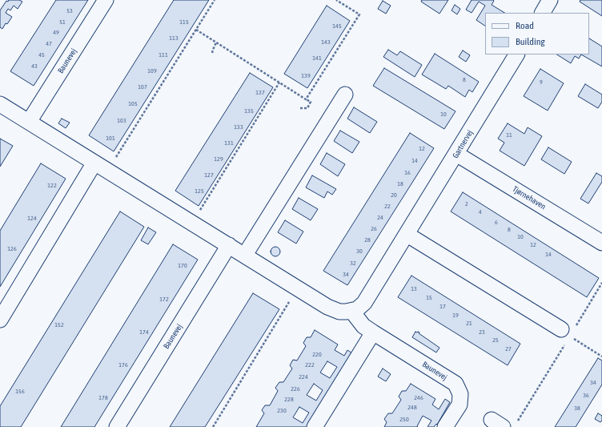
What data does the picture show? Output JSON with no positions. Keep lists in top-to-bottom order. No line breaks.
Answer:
{"streets":{"street":["Baunevej","Gartnervej","Tjørnehaven"]},"crossings":[["Baunevej","Gartnervej"],["Gartnervej","Tjørnehaven"]],"house_numbers":["53","51","115","145","49","113","143","47","45","111","141","43","109","139","8","9","107","137","105","135","10","103","133","11","101","131","12","129","14","16","127","18","122","125","20","2","22","4","24","124","6","26","8","10","28","12","126","30","14","32","170","34","13","15","172","17","19","21","152","174","23","25","27","220","176","222","224","34","226","156","36","178","246","228","248","38","230","250"],"legend":["Road","Building"]}
